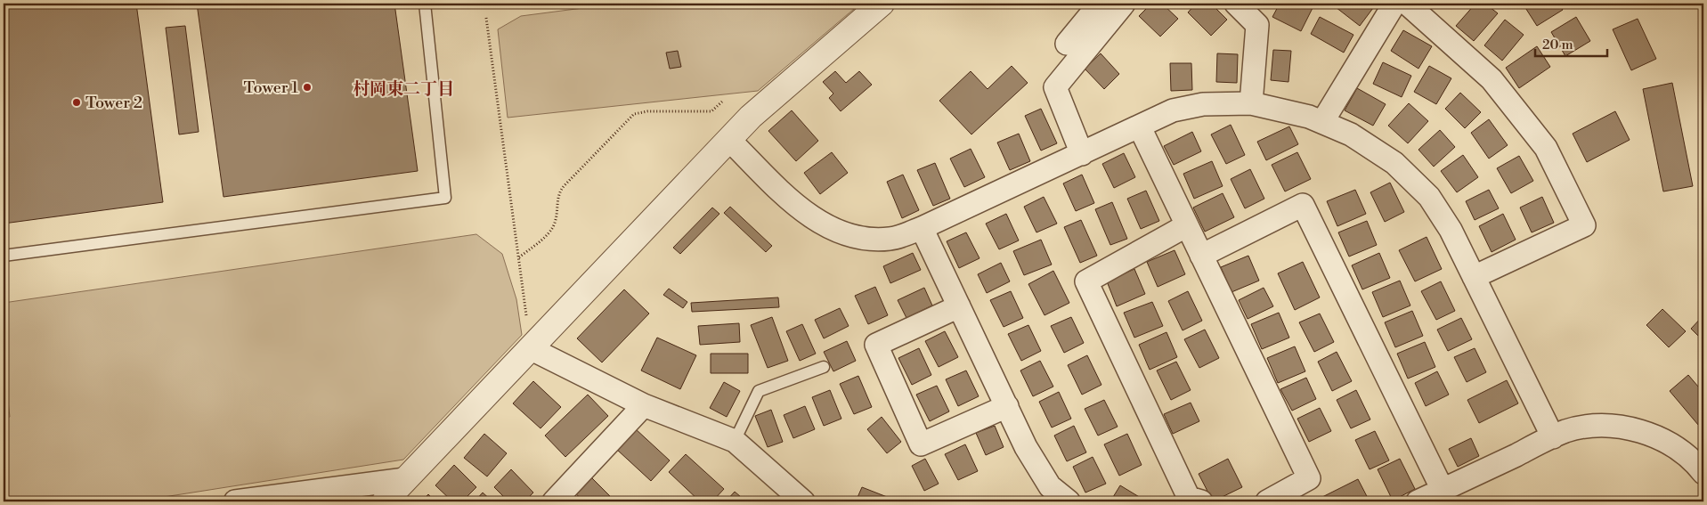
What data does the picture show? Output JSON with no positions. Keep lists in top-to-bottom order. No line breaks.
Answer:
{"districts":["村岡東二丁目"],"places":["Tower 1","Tower 2"],"scale_bar":"20 m"}
